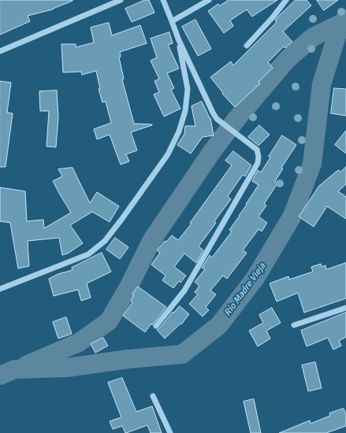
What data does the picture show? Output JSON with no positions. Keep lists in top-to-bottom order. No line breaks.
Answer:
{"water":["Río Madre Vieja"]}
